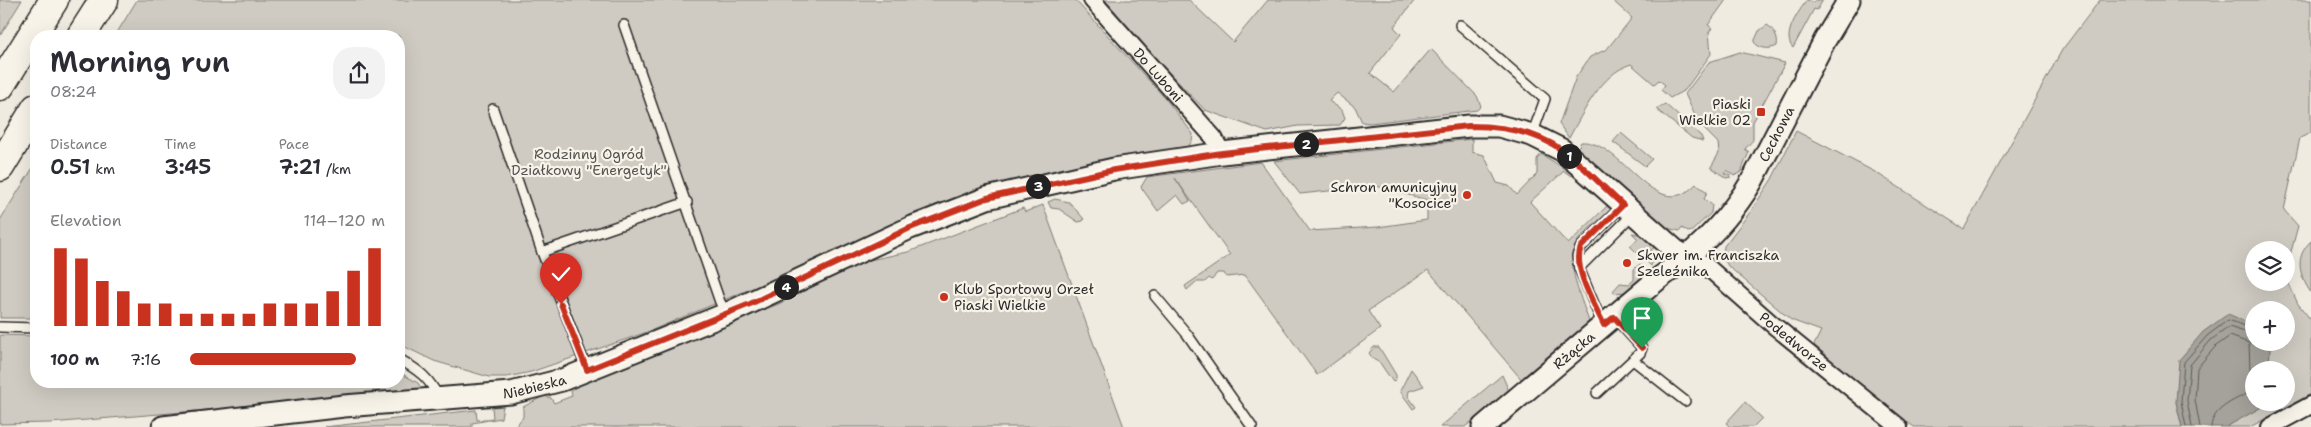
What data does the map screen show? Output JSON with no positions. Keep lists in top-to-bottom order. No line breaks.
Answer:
{"streets":{"street":["Do Luboni","Cechowa","Podedworze","Rżącka","Niebieska"]},"crossings":[["Do Luboni","Niebieska"],["Cechowa","Podedworze"],["Cechowa","Rżącka"],["Cechowa","Niebieska"],["Podedworze","Rżącka"],["Podedworze","Niebieska"],["Rżącka","Niebieska"]],"parks":["Rodzinny Ogród Działkowy \"Energetyk\""],"places":{"transit":["Piaski Wielkie 02"],"other":["Schron amunicyjny \"Kosocice\"","Skwer im. Franciszka Szeleźnika","Klub Sportowy Orzeł Piaski Wielkie"]},"page":{"heading":["Morning run","08:24"],"stats":[["Distance","0.51 km"],["Time","3:45"],["Pace","7:21 /km"]],"pins":["2","1","3","4"],"chart":["Elevation","114–120 m"],"map_buttons":["+","−"],"list":[{"name":"100 m","note":"7:16"}]}}
